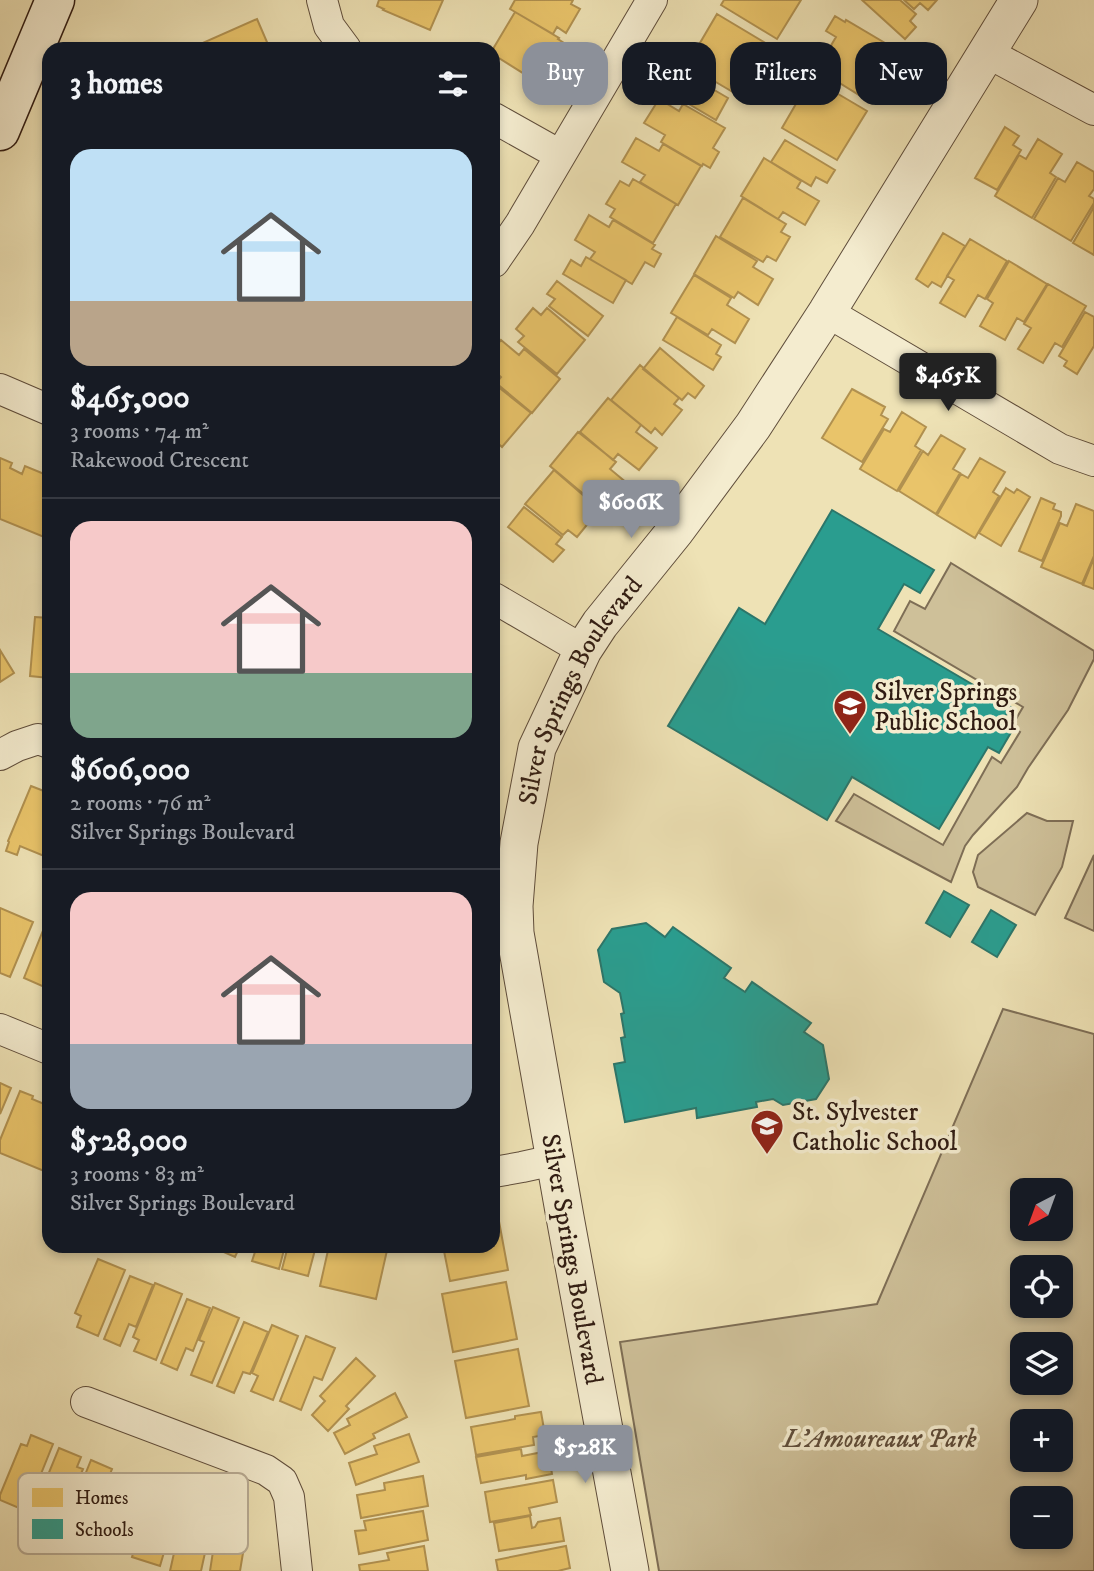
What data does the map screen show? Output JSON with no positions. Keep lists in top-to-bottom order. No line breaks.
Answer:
{"streets":{"street":["Silver Springs Boulevard"]},"parks":["L'Amoureaux Park"],"places":{"school or university":["Silver Springs Public School","St. Sylvester Catholic School"]},"legend":["Homes","Schools"],"north":"bottom left","page":{"chip":["Buy","Rent","Filters","New"],"heading":"3 homes","list":[{"name":"$465,000","note":"3 rooms · 74 m² · Rakewood Crescent"},{"name":"$606,000","note":"2 rooms · 76 m² · Silver Springs Boulevard"},{"name":"$528,000","note":"3 rooms · 83 m² · Silver Springs Boulevard"}],"price":["$465K","$606K","$528K"],"map_buttons":["+","−"]}}
